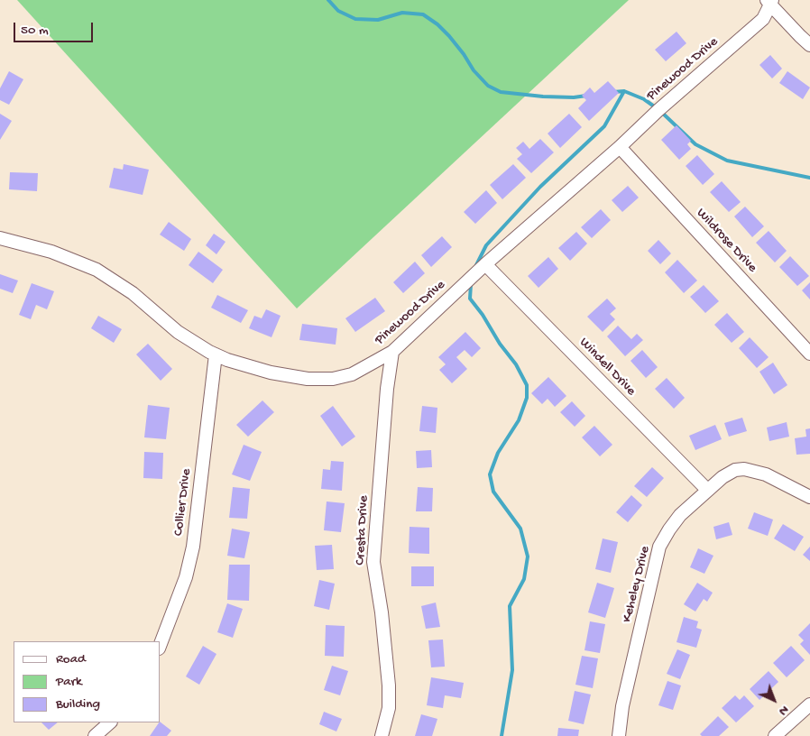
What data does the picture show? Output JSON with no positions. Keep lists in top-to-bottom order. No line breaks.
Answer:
{"streets":{"street":["Pinewood Drive","Wildrose Drive","Windell Drive","Collier Drive","Cresta Drive","Keheley Drive"]},"crossings":[["Pinewood Drive","Wildrose Drive"],["Pinewood Drive","Windell Drive"],["Pinewood Drive","Collier Drive"],["Pinewood Drive","Cresta Drive"],["Windell Drive","Keheley Drive"]],"legend":["Road","Park","Building"],"scale_bar":"50 m","north":"bottom right"}
